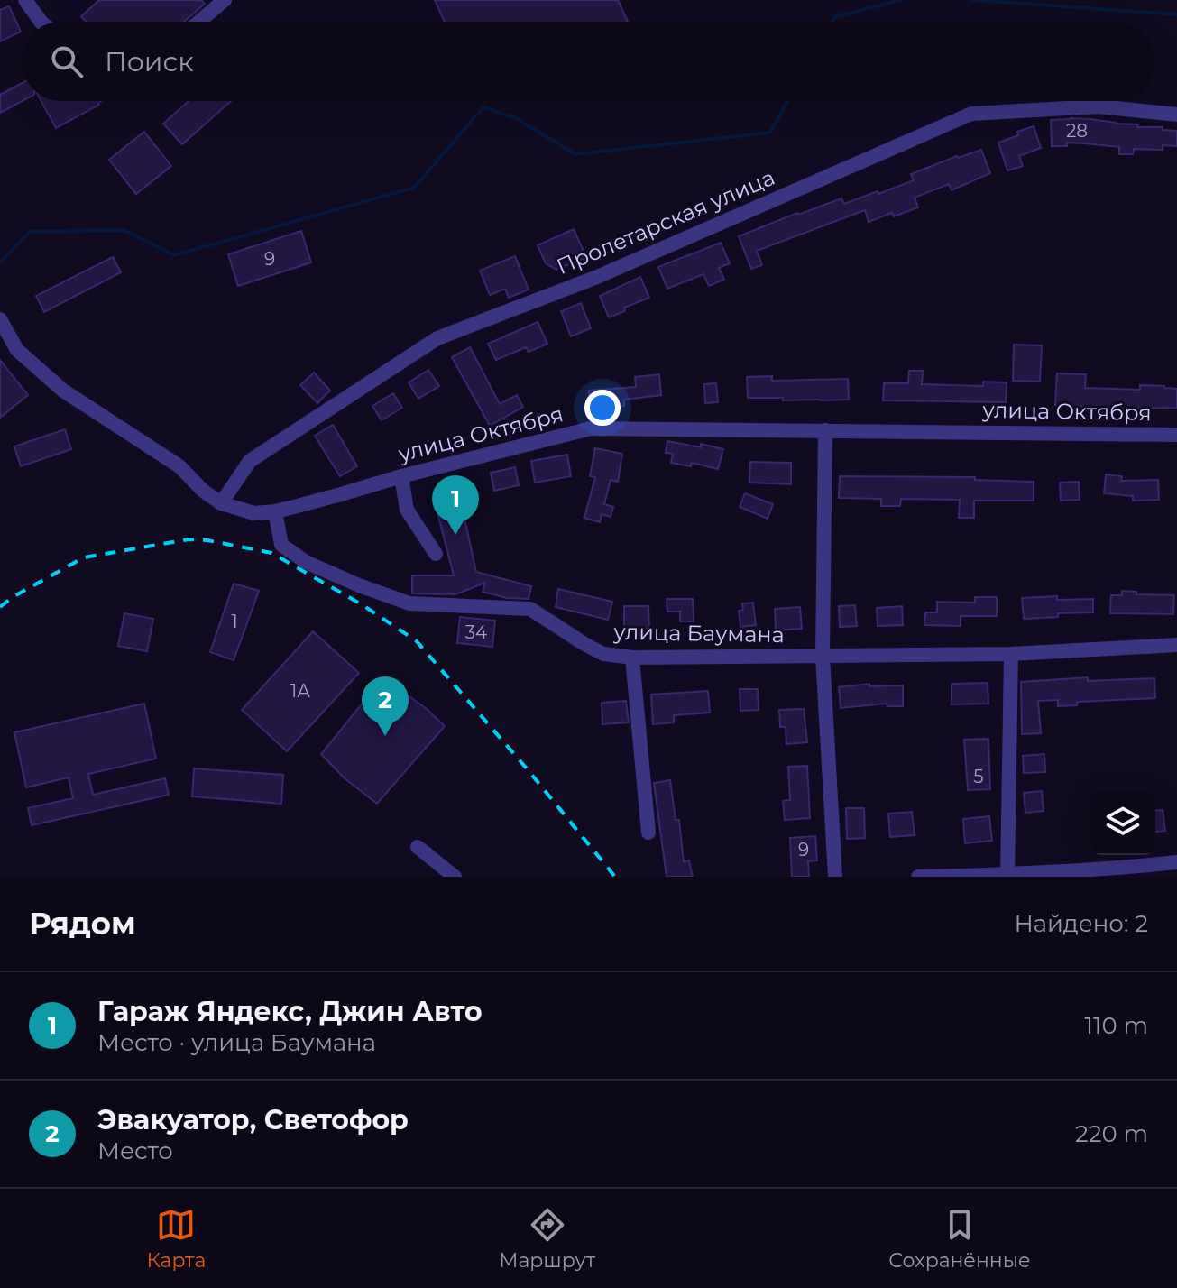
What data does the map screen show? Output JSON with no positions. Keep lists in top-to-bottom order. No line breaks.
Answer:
{"streets":{"street":["Пролетарская улица","улица Октября","улица Баумана"]},"crossings":[["Пролетарская улица","улица Октября"],["улица Октября","улица Баумана"]],"house_numbers":["28","9","1","34","1А","5","9"],"page":{"search":"Поиск","pins":["1","2"],"heading":["Рядом","Найдено: 2"],"list":[{"mark":"1","name":"Гараж Яндекс, Джин Авто","note":"Место · улица Баумана","value":"110 m"},{"mark":"2","name":"Эвакуатор, Светофор","note":"Место","value":"220 m"}],"nav":["Карта","Маршрут","Сохранённые"]}}
